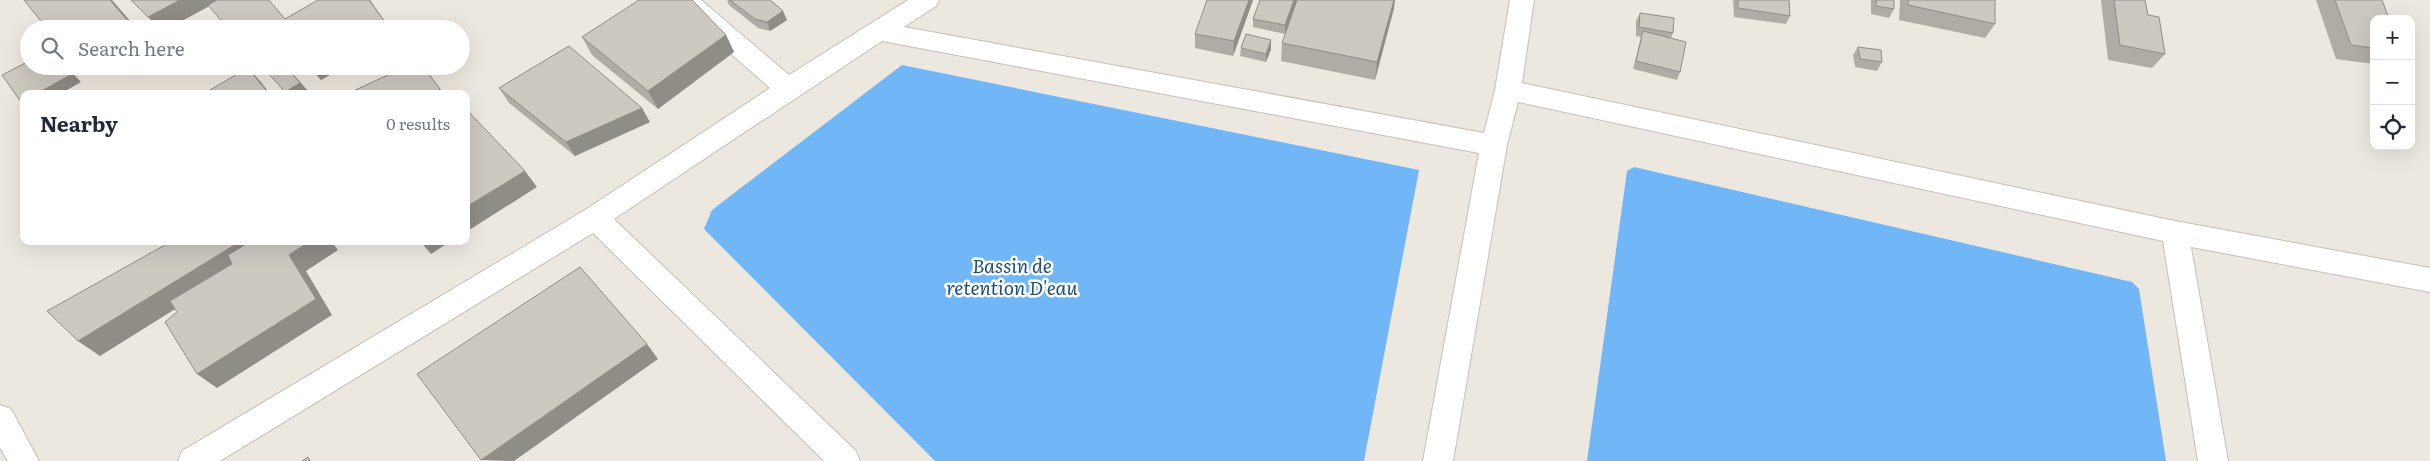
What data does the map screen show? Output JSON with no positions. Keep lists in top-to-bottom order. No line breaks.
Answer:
{"water":["Bassin de retention D'eau"],"page":{"map_buttons":["+","−"],"search":"Search here","heading":["Nearby","0 results"]}}
